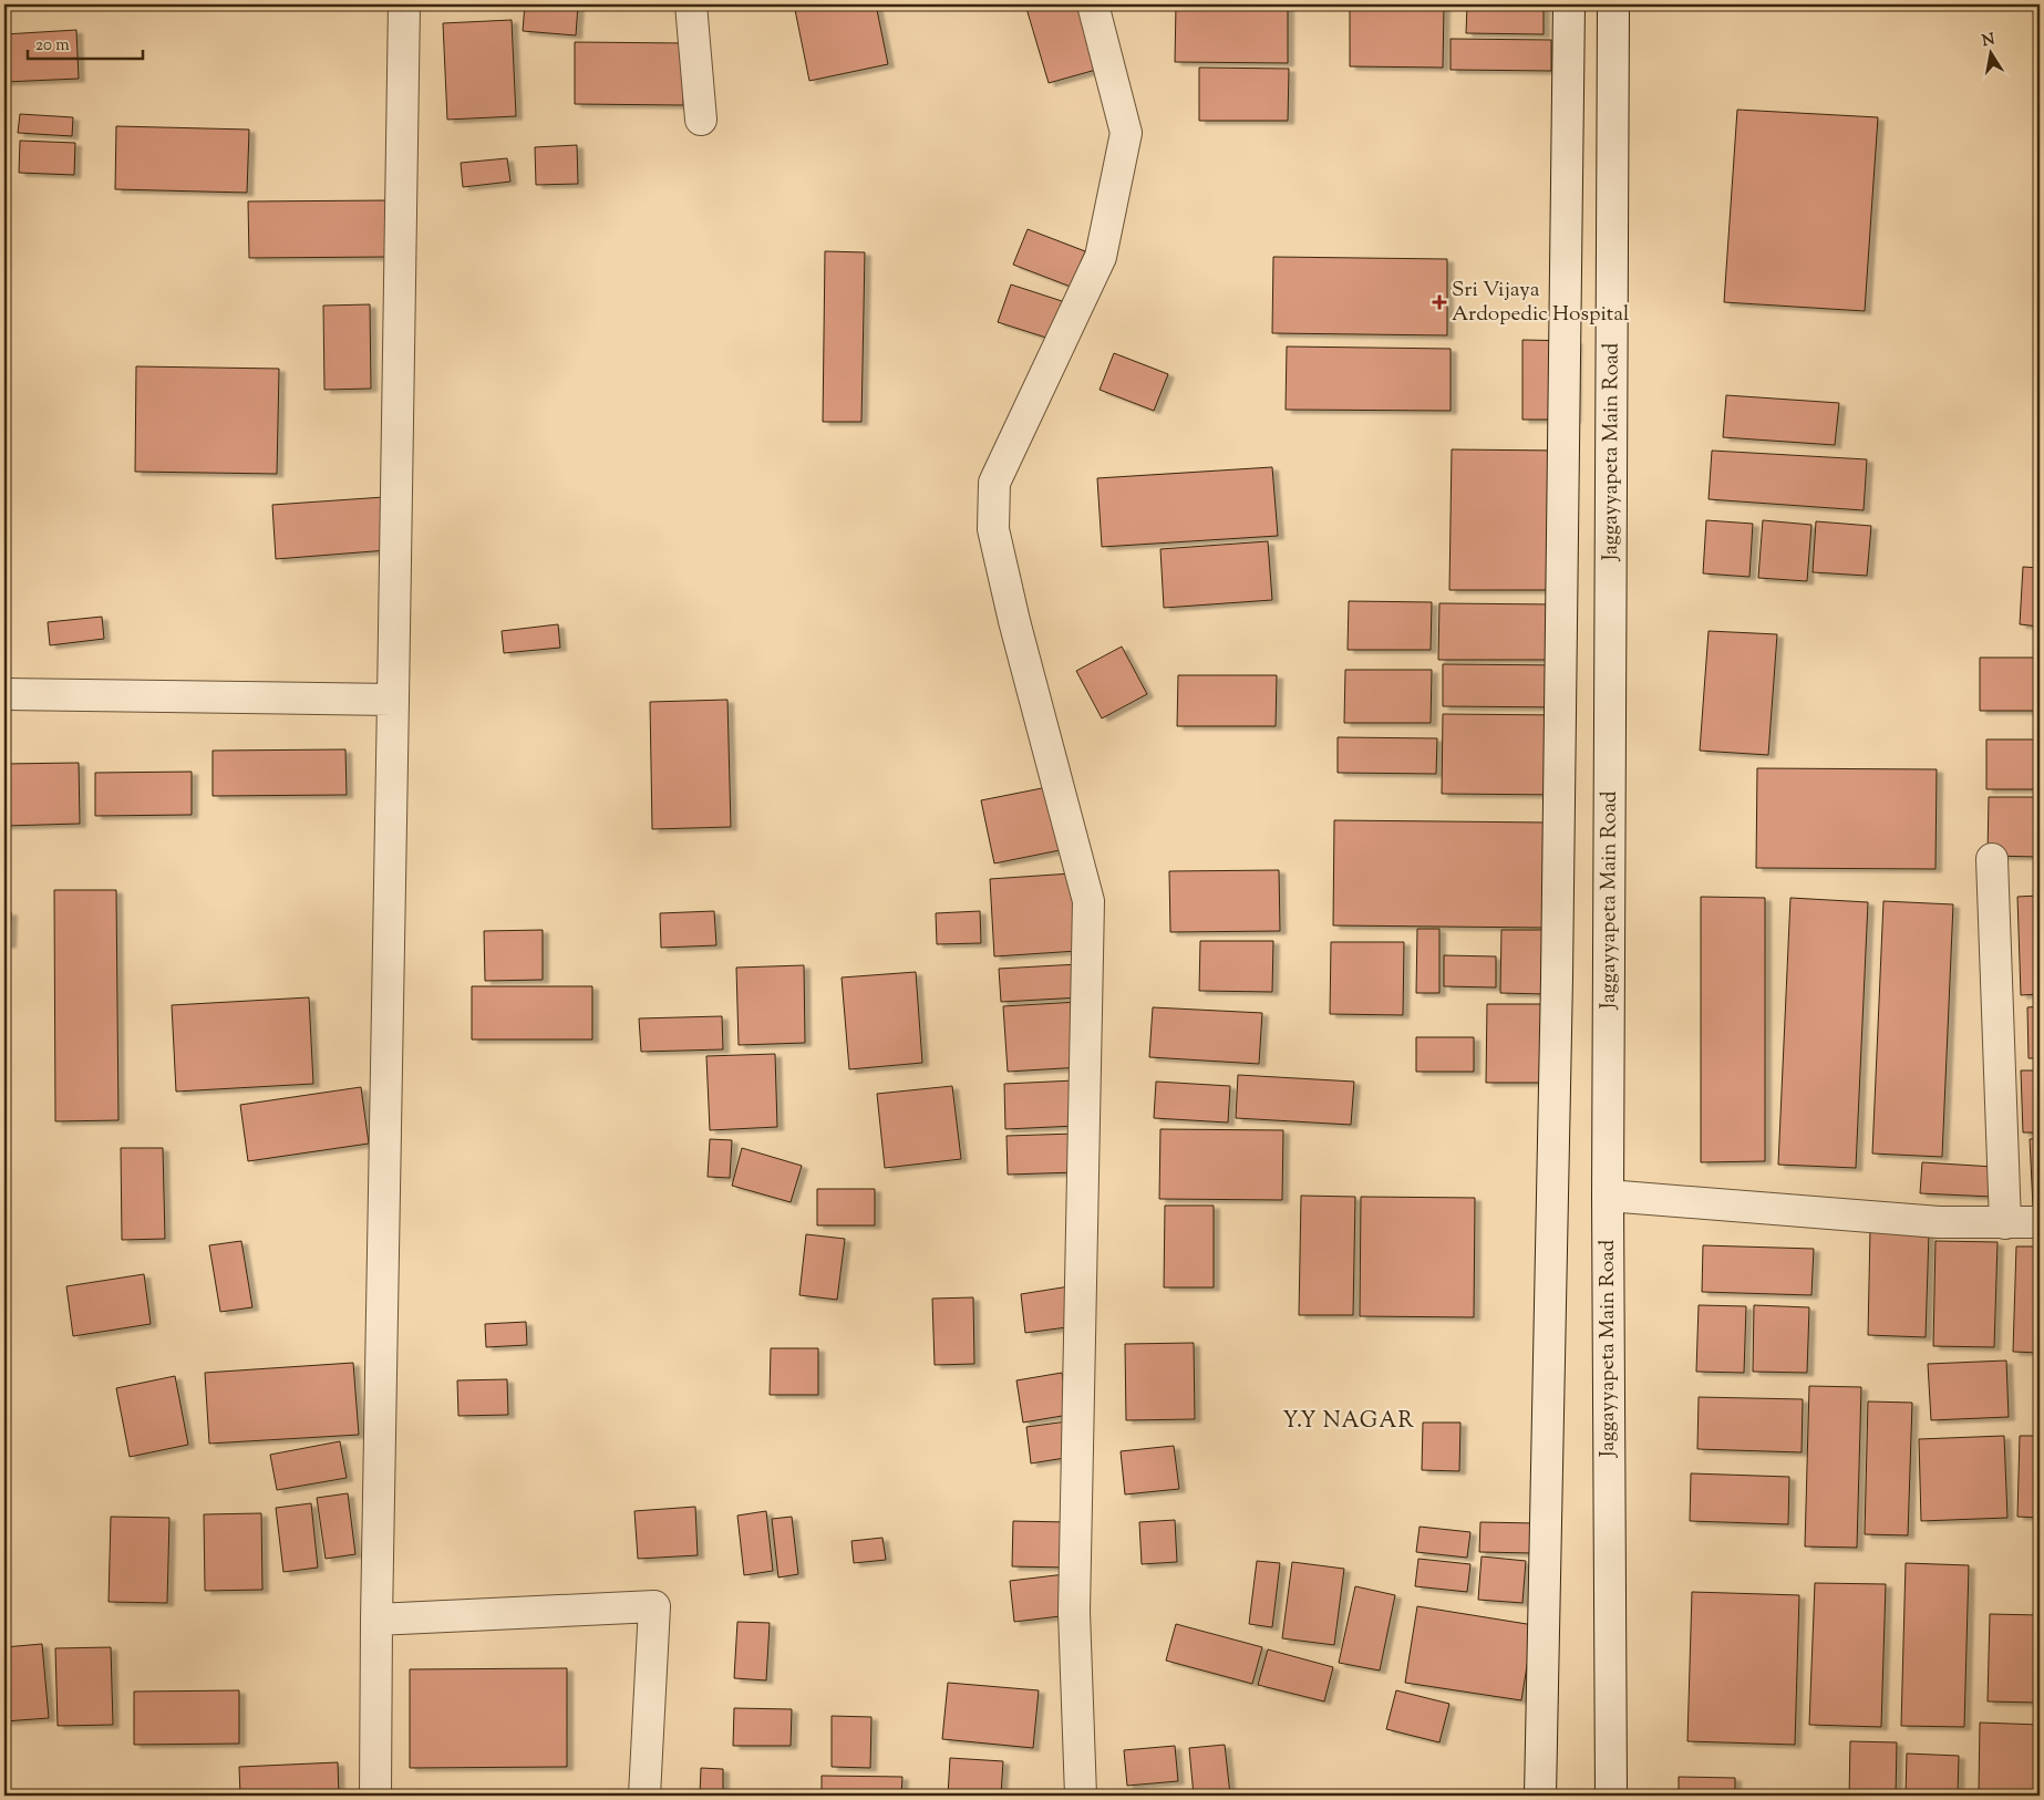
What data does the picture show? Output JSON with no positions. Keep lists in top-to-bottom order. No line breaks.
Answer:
{"streets":{"street":["Jaggayyapeta Main Road"]},"districts":["Y.Y NAGAR"],"places":{"health":["Sri Vijaya Ardopedic Hospital"]},"scale_bar":"20 m","north":"top"}
